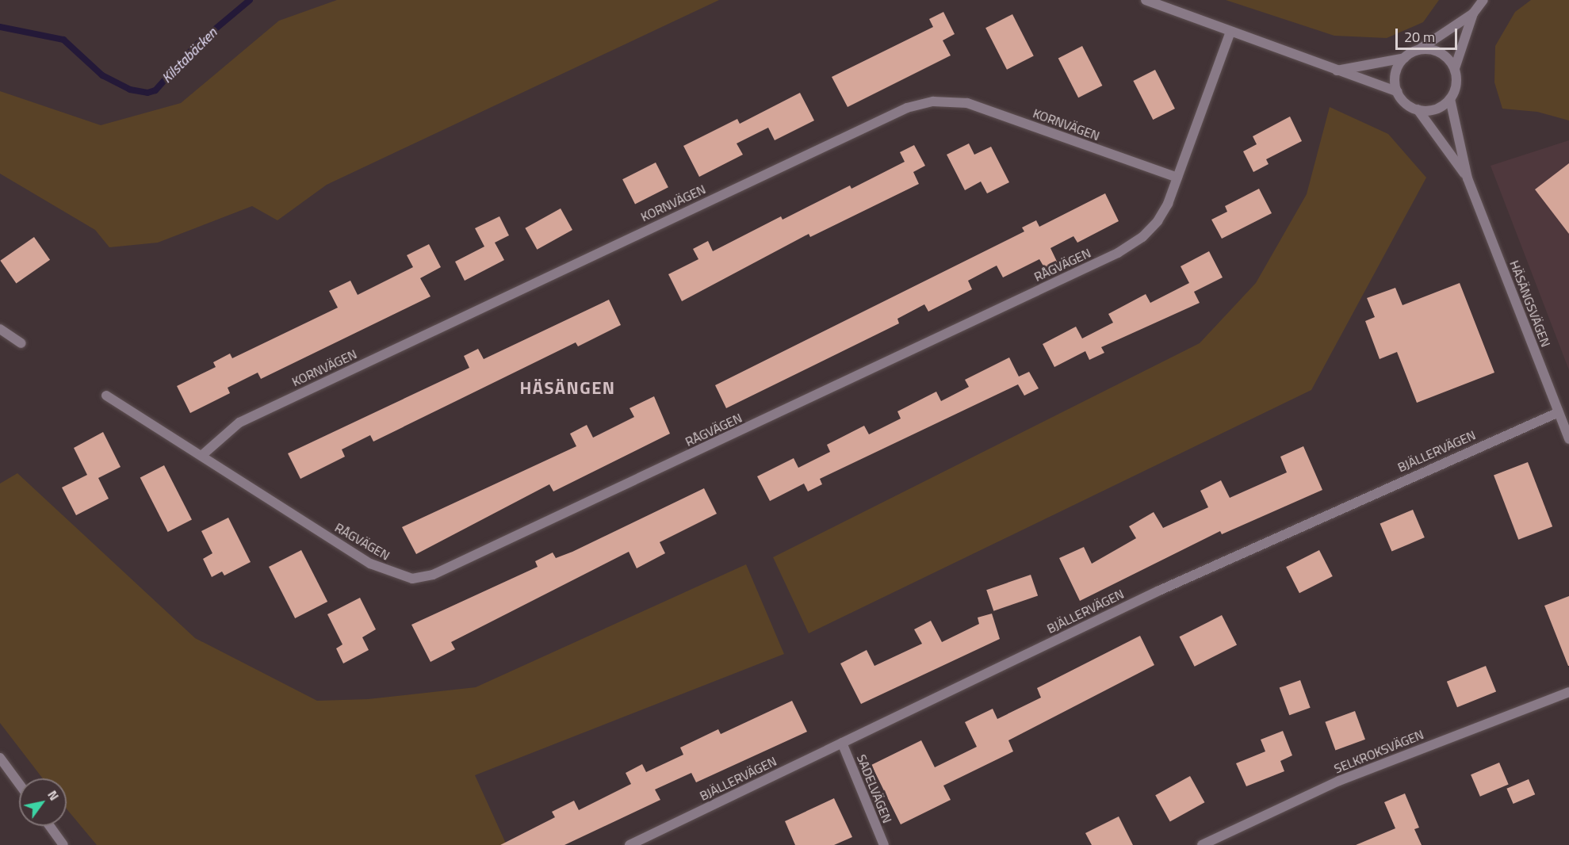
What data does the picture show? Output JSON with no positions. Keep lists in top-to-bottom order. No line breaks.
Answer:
{"streets":{"street":["KORNVÄGEN","RÅGVÄGEN","HÄSÄNGSVÄGEN","BJÄLLERVÄGEN","SELKROKSVÄGEN","SADELVÄGEN"]},"crossings":[["KORNVÄGEN","RÅGVÄGEN"],["HÄSÄNGSVÄGEN","BJÄLLERVÄGEN"],["BJÄLLERVÄGEN","SADELVÄGEN"]],"districts":["HÄSÄNGEN"],"water":["Kilstabäcken"],"scale_bar":"20 m","north":"top right"}
